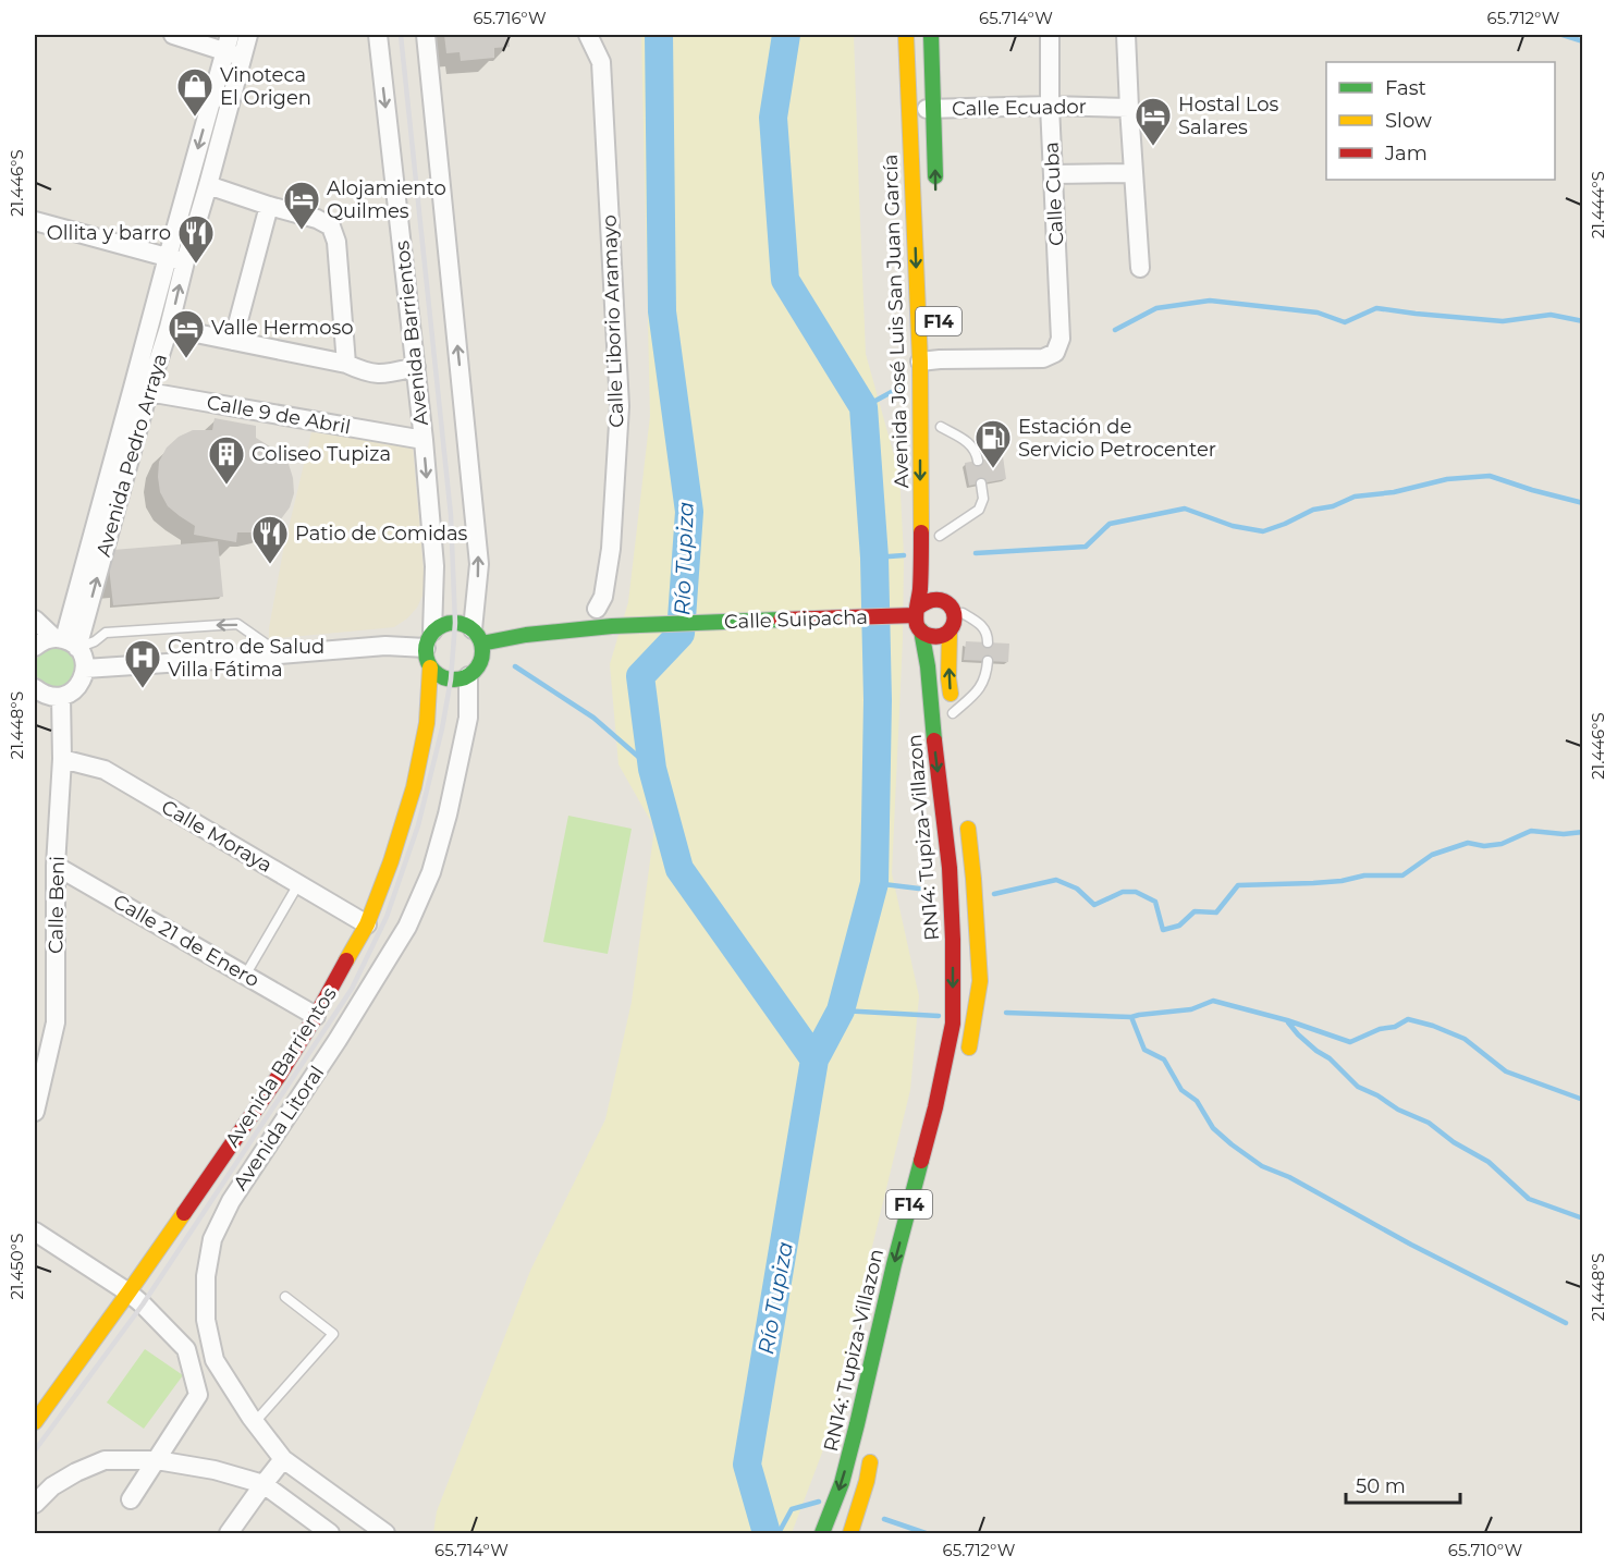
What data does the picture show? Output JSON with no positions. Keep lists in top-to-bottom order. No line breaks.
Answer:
{"streets":{"main road":["Avenida José Luis San Juan García","F14","Avenida Barrientos","Calle Suipacha","RN14: Tupiza-Villazon"],"street":["Calle Ecuador","Calle Cuba","Calle Liborio Aramayo","Calle 9 de Abril","Avenida Pedro Arraya","Calle Moraya","Calle Beni","Calle 21 de Enero","Avenida Litoral"]},"crossings":[["Calle Ecuador","Calle Cuba"],["Calle Ecuador","Avenida José Luis San Juan García"],["Calle Cuba","Avenida José Luis San Juan García"],["Avenida José Luis San Juan García","F14"],["Avenida José Luis San Juan García","Calle Suipacha"],["Avenida José Luis San Juan García","RN14: Tupiza-Villazon"],["F14","Calle Suipacha"],["F14","RN14: Tupiza-Villazon"],["Avenida Barrientos","Calle 9 de Abril"],["Avenida Barrientos","Calle Suipacha"],["Avenida Barrientos","Calle Moraya"],["Avenida Barrientos","Calle 21 de Enero"],["Avenida Barrientos","Avenida Litoral"],["Calle 9 de Abril","Avenida Pedro Arraya"],["Calle Suipacha","RN14: Tupiza-Villazon"],["Calle Suipacha","Avenida Litoral"],["Calle Moraya","Calle Beni"],["Calle Beni","Calle 21 de Enero"]],"one_way":["Avenida José Luis San Juan García"],"water":["Río Tupiza"],"places":{"shop":["Vinoteca El Origen"],"hotel":["Hostal Los Salares","Alojamiento Quilmes","Valle Hermoso"],"restaurant":["Ollita y barro","Patio de Comidas"],"fuel station":["Estación de Servicio Petrocenter"],"building":["Coliseo Tupiza"],"hospital":["Centro de Salud Villa Fátima"]},"legend":["Fast","Slow","Jam"],"scale_bar":"50 m","coordinates":["65.716°W","65.714°W","65.712°W","21.446°S","21.444°S","21.448°S","21.450°S","65.710°W"]}
